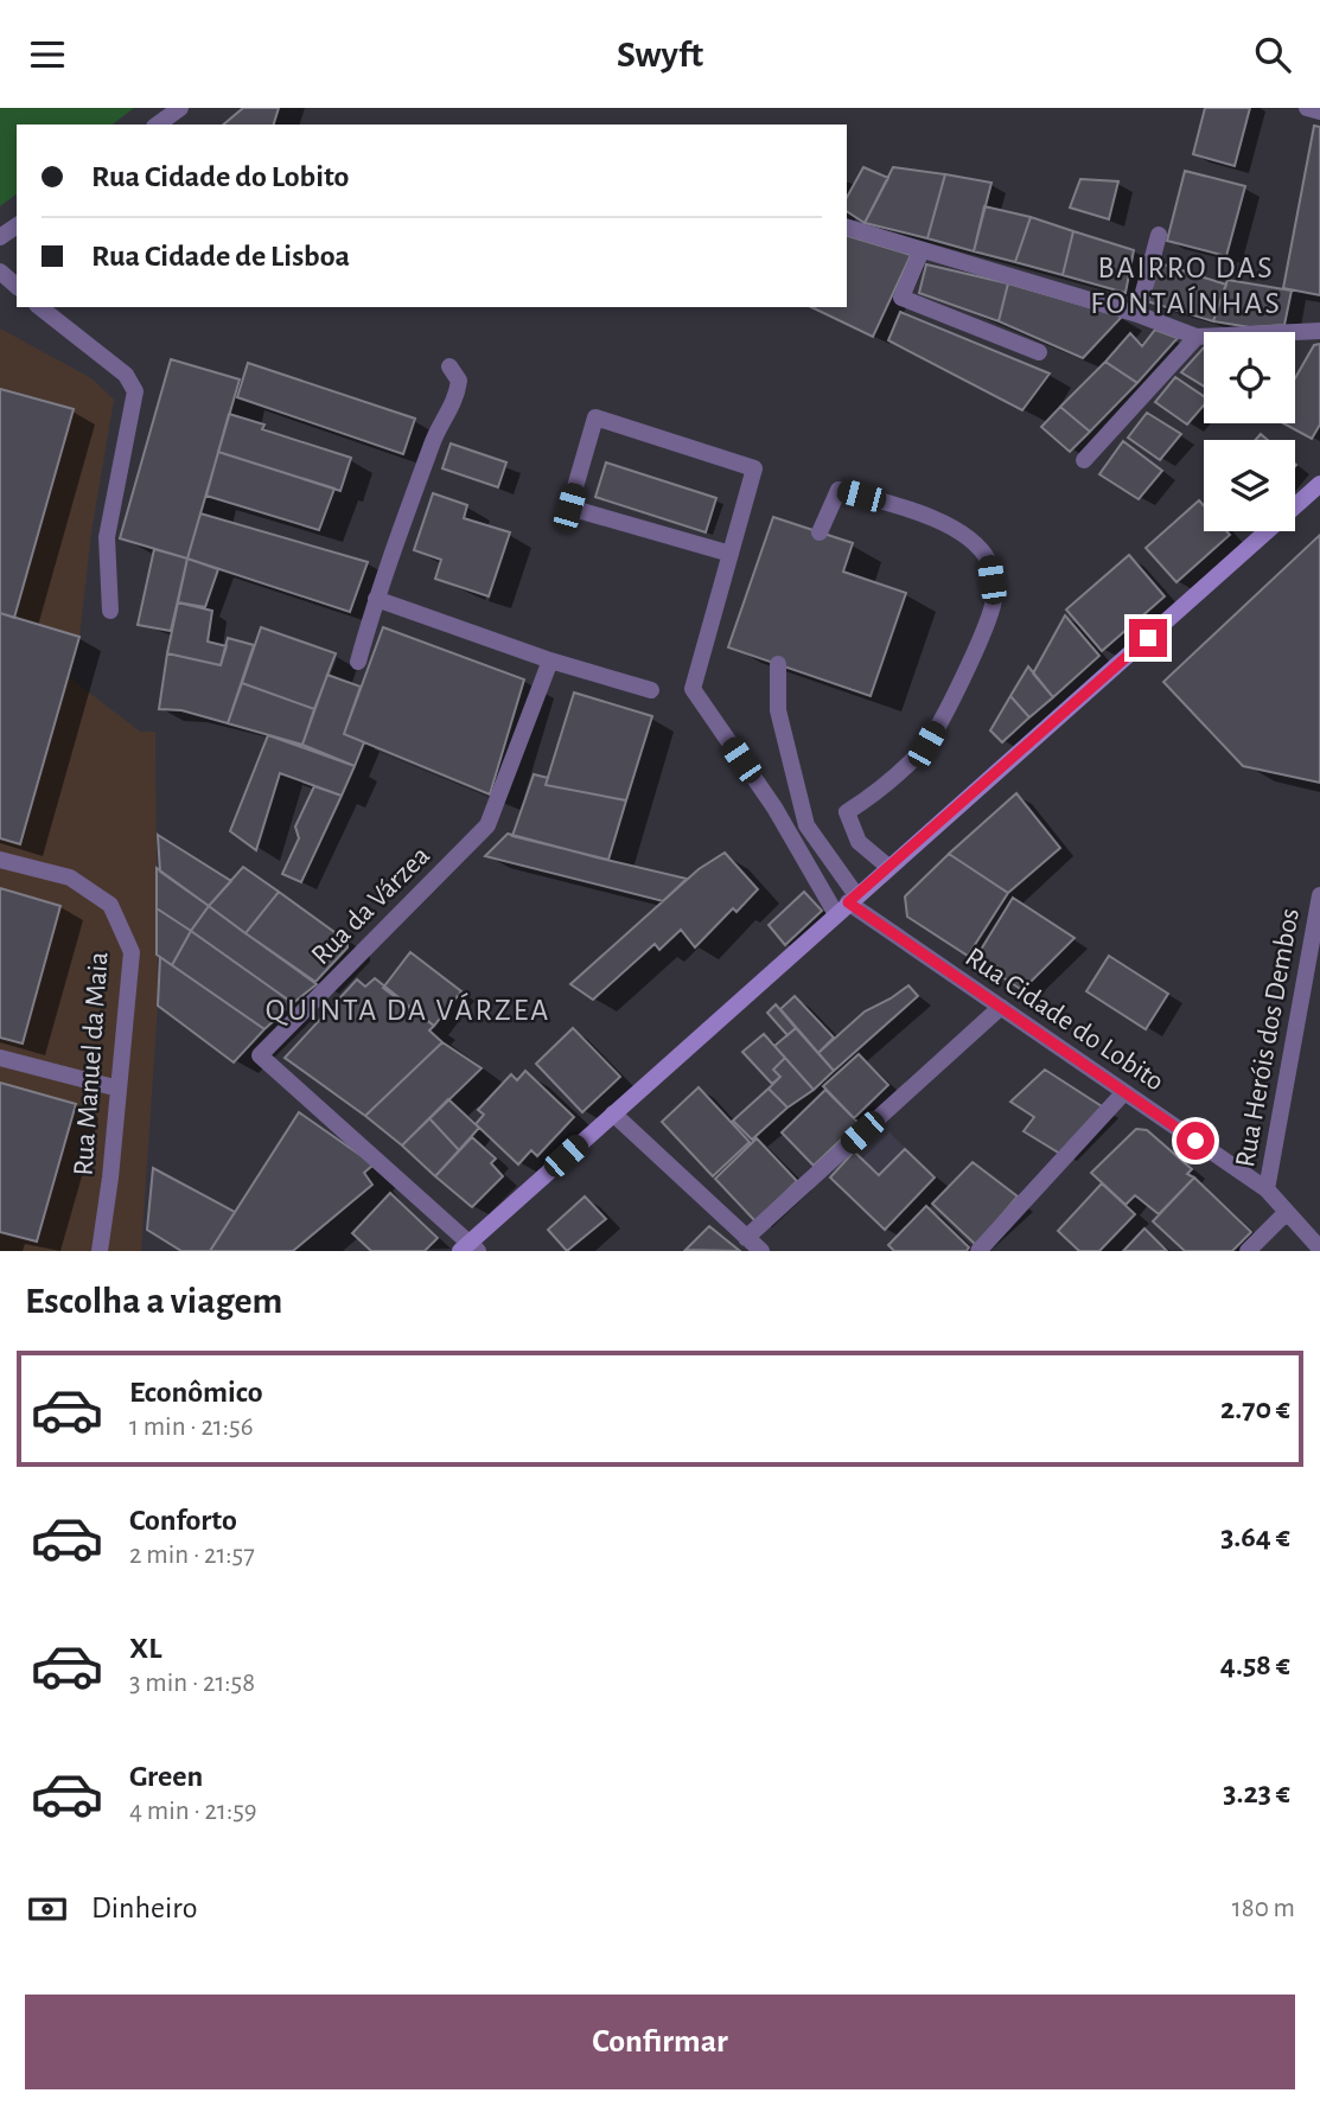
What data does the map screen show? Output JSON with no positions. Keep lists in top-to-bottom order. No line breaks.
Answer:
{"streets":{"street":["Rua da Várzea","Rua Cidade do Lobito","Rua Heróis dos Dembos","Rua Manuel da Maia"]},"crossings":[["Rua Cidade do Lobito","Rua Heróis dos Dembos"]],"districts":["BAIRRO DAS FONTAÍNHAS","QUINTA DA VÁRZEA"],"page":{"header":"Swyft","banner":["Rua Cidade do Lobito","Rua Cidade de Lisboa"],"heading":"Escolha a viagem","list":[{"name":"Econômico","note":"1 min · 21:56","value":"2.70 €"},{"name":"Conforto","note":"2 min · 21:57","value":"3.64 €"},{"name":"XL","note":"3 min · 21:58","value":"4.58 €"},{"name":"Green","note":"4 min · 21:59","value":"3.23 €"}],"pay":["Dinheiro","180 m"],"buttons":"Confirmar"}}
